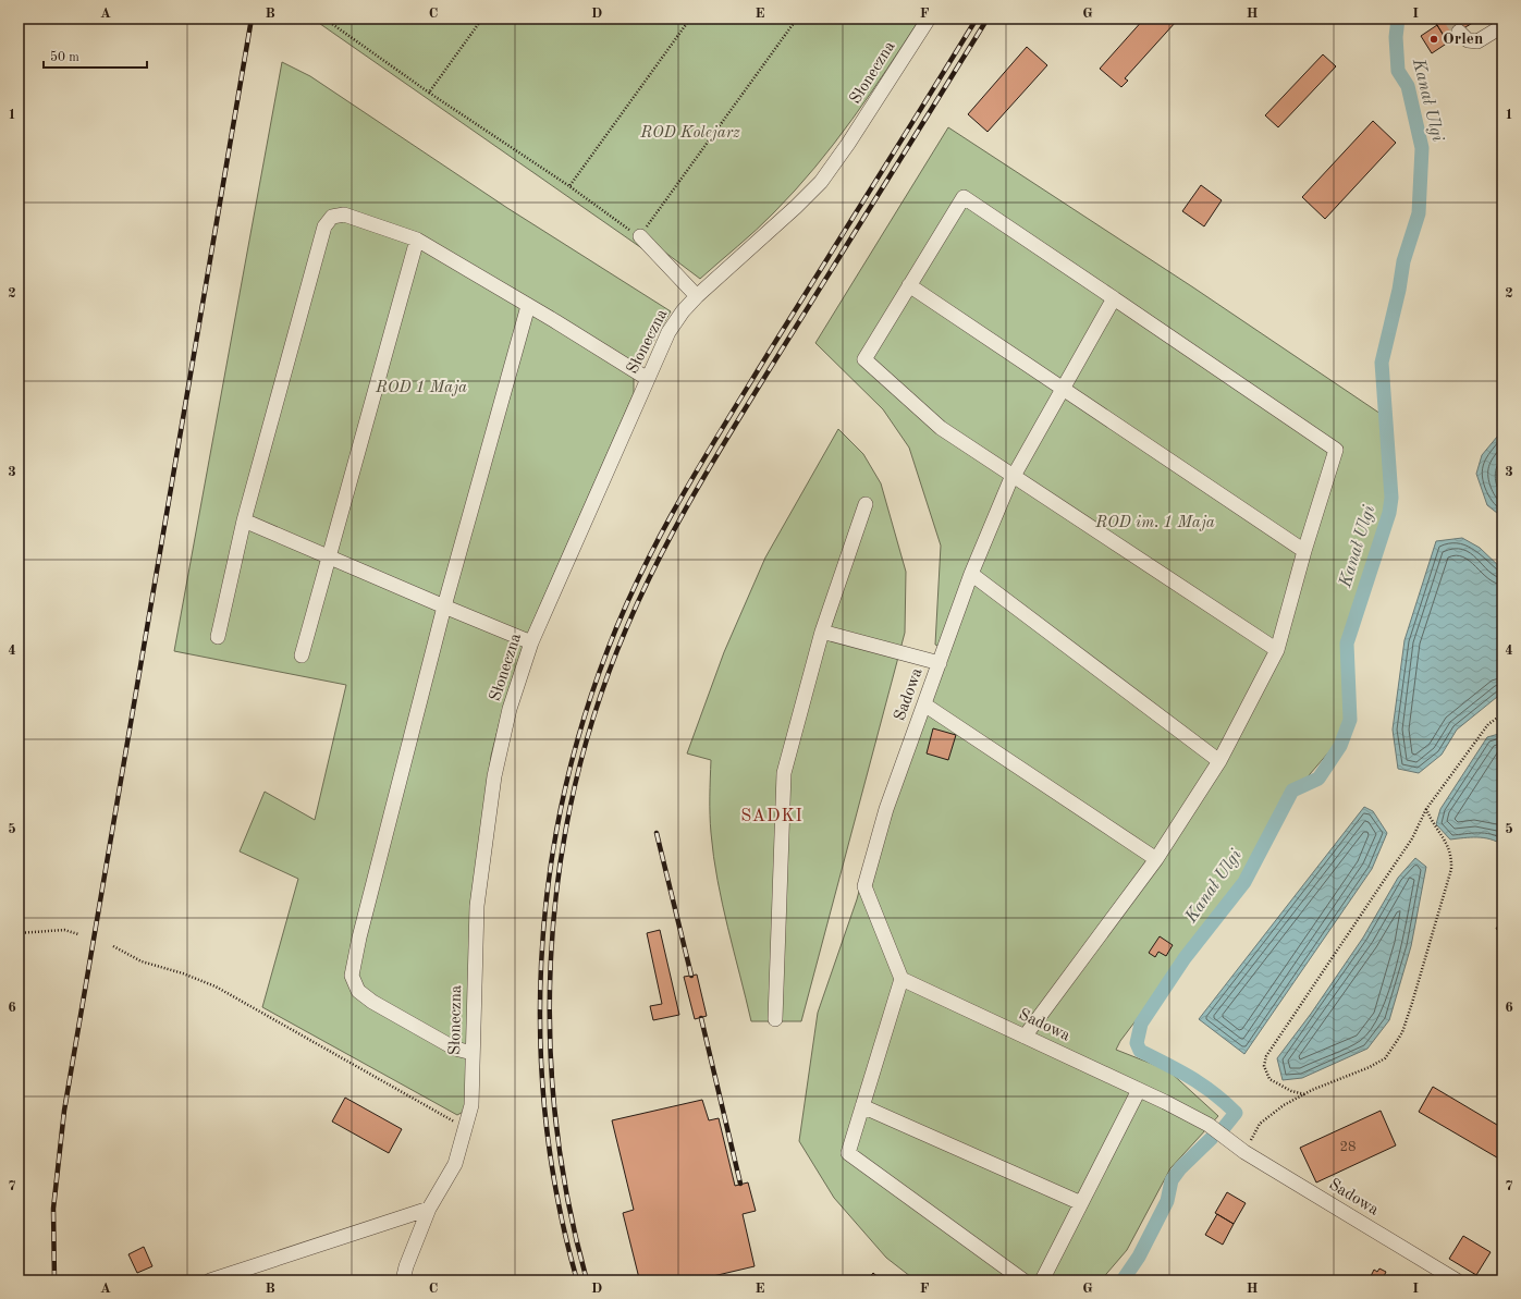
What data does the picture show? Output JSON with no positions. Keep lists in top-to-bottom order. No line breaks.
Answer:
{"streets":{"street":["Słoneczna","Sadowa"]},"districts":["SADKI"],"water":["Kanał Ulgi"],"parks":["ROD Kolejarz","ROD 1 Maja","ROD im. 1 Maja"],"places":["Orlen"],"house_numbers":["28"],"scale_bar":"50 m","grid":{"columns":["A","B","C","D","E","F","G","H","I"],"rows":["1","2","3","4","5","6","7"]}}
